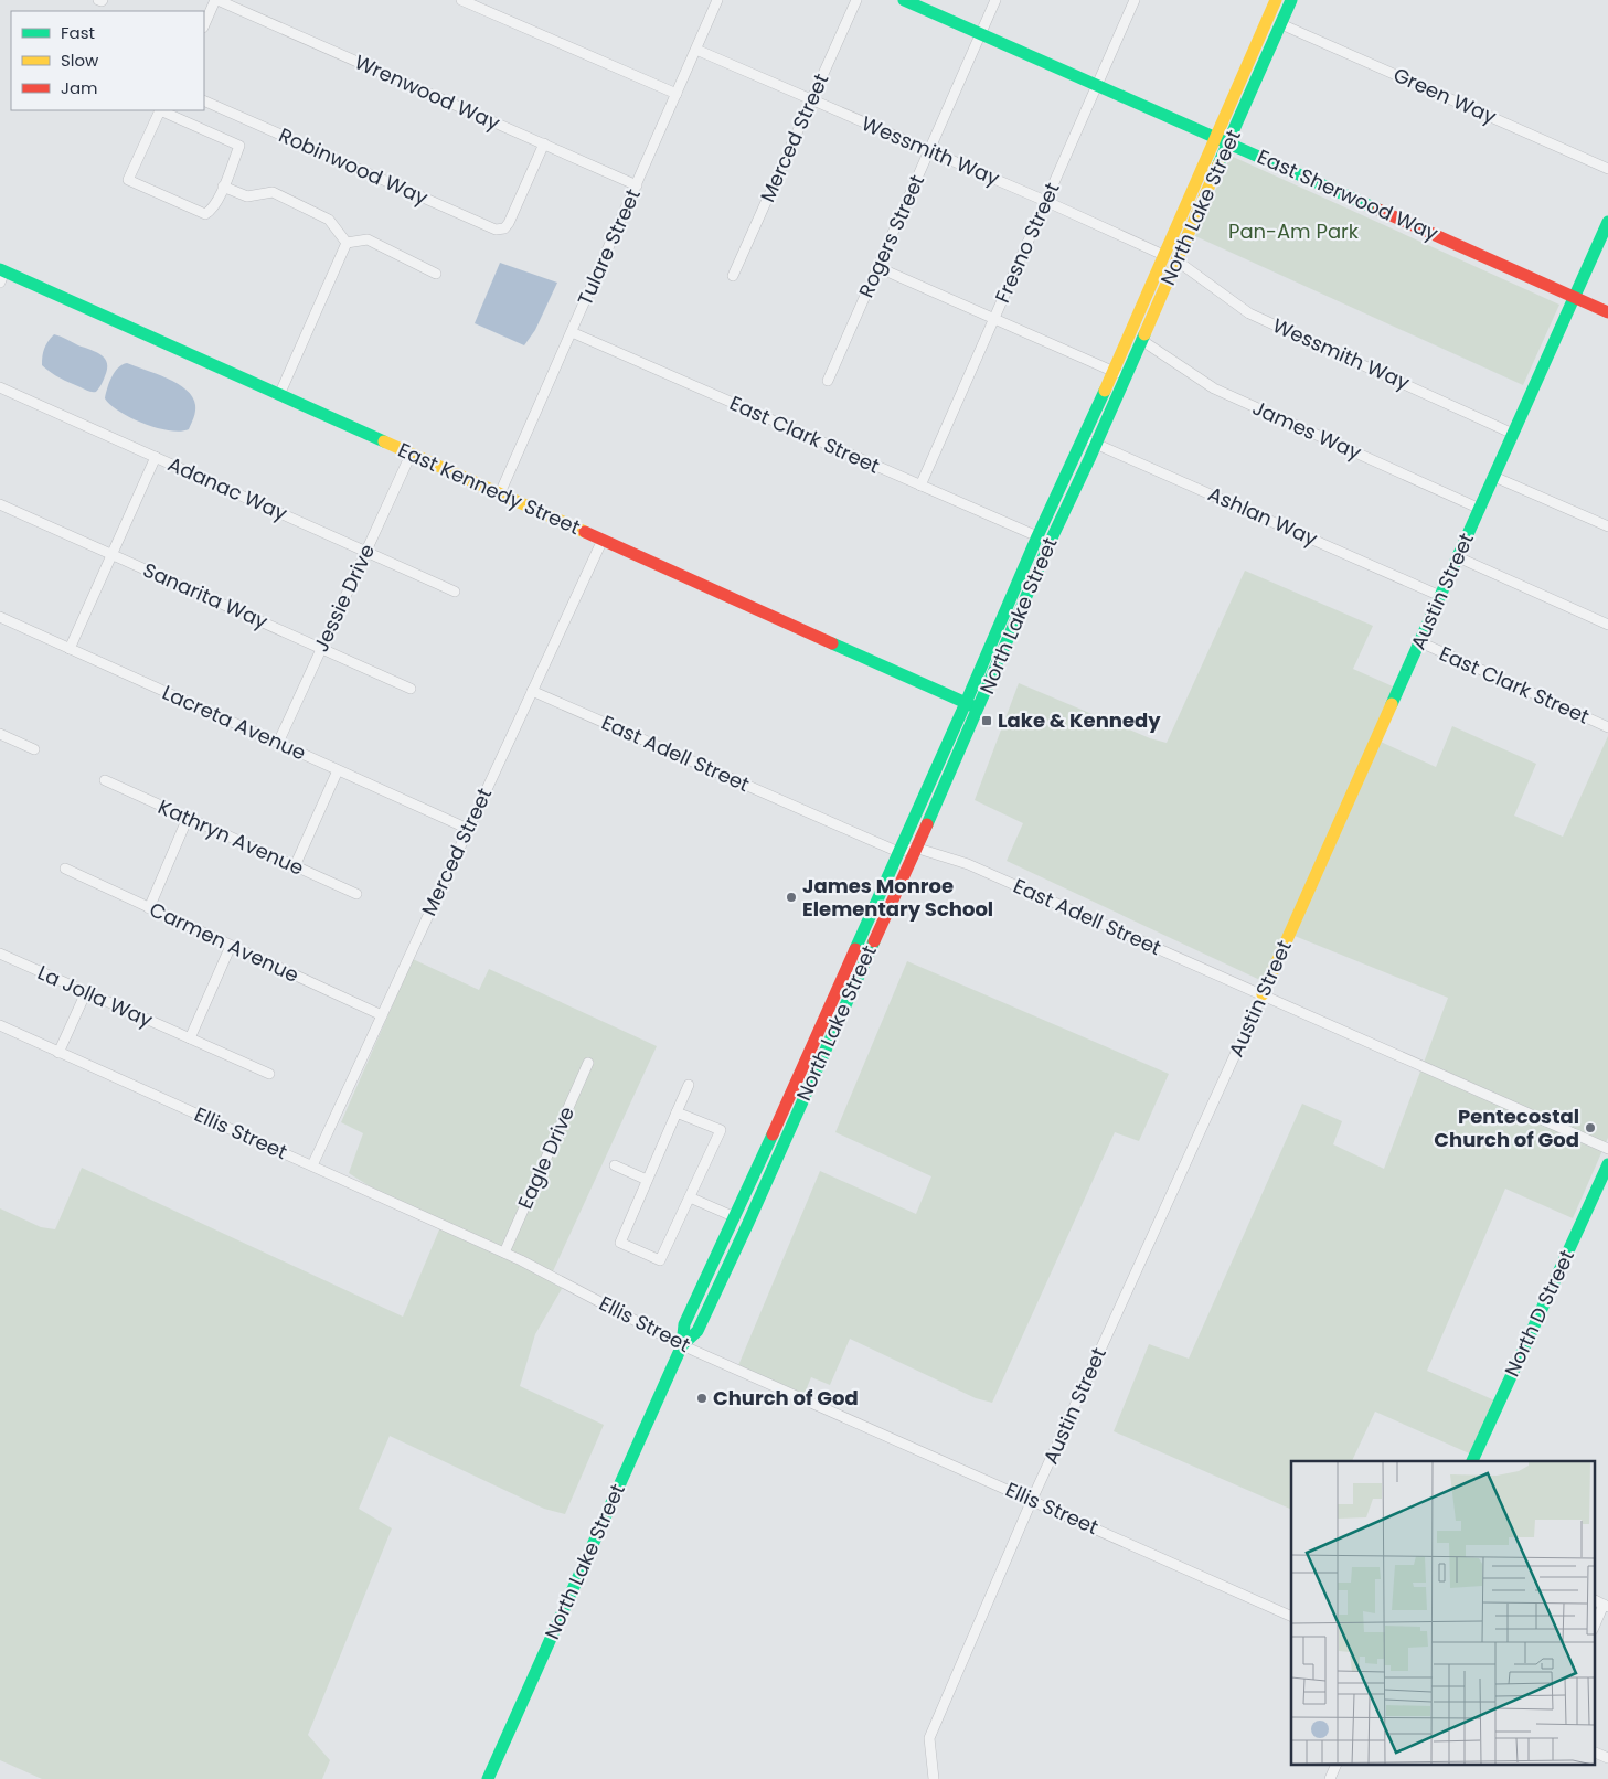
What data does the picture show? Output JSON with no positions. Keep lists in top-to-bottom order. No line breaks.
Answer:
{"streets":{"street":["Wrenwood Way","Green Way","Merced Street","Wessmith Way","Robinwood Way","East Sherwood Way","North Lake Street","Rogers Street","Fresno Street","Tulare Street","James Way","East Clark Street","Adanac Way","East Kennedy Street","Ashlan Way","Austin Street","Sanarita Way","Jessie Drive","Lacreta Avenue","East Adell Street","Kathryn Avenue","Carmen Avenue","La Jolla Way","Ellis Street","Eagle Drive","North D Street"]},"crossings":[["Wrenwood Way","Robinwood Way"],["Wrenwood Way","Tulare Street"],["Green Way","North Lake Street"],["Merced Street","Wessmith Way"],["Merced Street","East Kennedy Street"],["Merced Street","Lacreta Avenue"],["Merced Street","East Adell Street"],["Merced Street","Carmen Avenue"],["Merced Street","Ellis Street"],["Wessmith Way","North Lake Street"],["Wessmith Way","Rogers Street"],["Wessmith Way","Fresno Street"],["Wessmith Way","Tulare Street"],["Wessmith Way","Austin Street"],["East Sherwood Way","North Lake Street"],["East Sherwood Way","Rogers Street"],["East Sherwood Way","Fresno Street"],["East Sherwood Way","Austin Street"],["North Lake Street","James Way"],["North Lake Street","East Clark Street"],["North Lake Street","East Kennedy Street"],["North Lake Street","Ashlan Way"],["North Lake Street","East Adell Street"],["North Lake Street","Ellis Street"],["Fresno Street","East Clark Street"],["Tulare Street","East Clark Street"],["Tulare Street","East Kennedy Street"],["James Way","Austin Street"],["East Clark Street","Austin Street"],["Adanac Way","Jessie Drive"],["East Kennedy Street","Jessie Drive"],["Ashlan Way","Austin Street"],["Austin Street","East Adell Street"],["Austin Street","Ellis Street"],["Sanarita Way","Jessie Drive"],["Jessie Drive","Lacreta Avenue"],["Ellis Street","Eagle Drive"]],"parks":["Pan-Am Park"],"places":{"transit":["Lake & Kennedy"],"other":["James Monroe Elementary School","Pentecostal Church of God","Church of God"]},"legend":["Fast","Slow","Jam"]}
